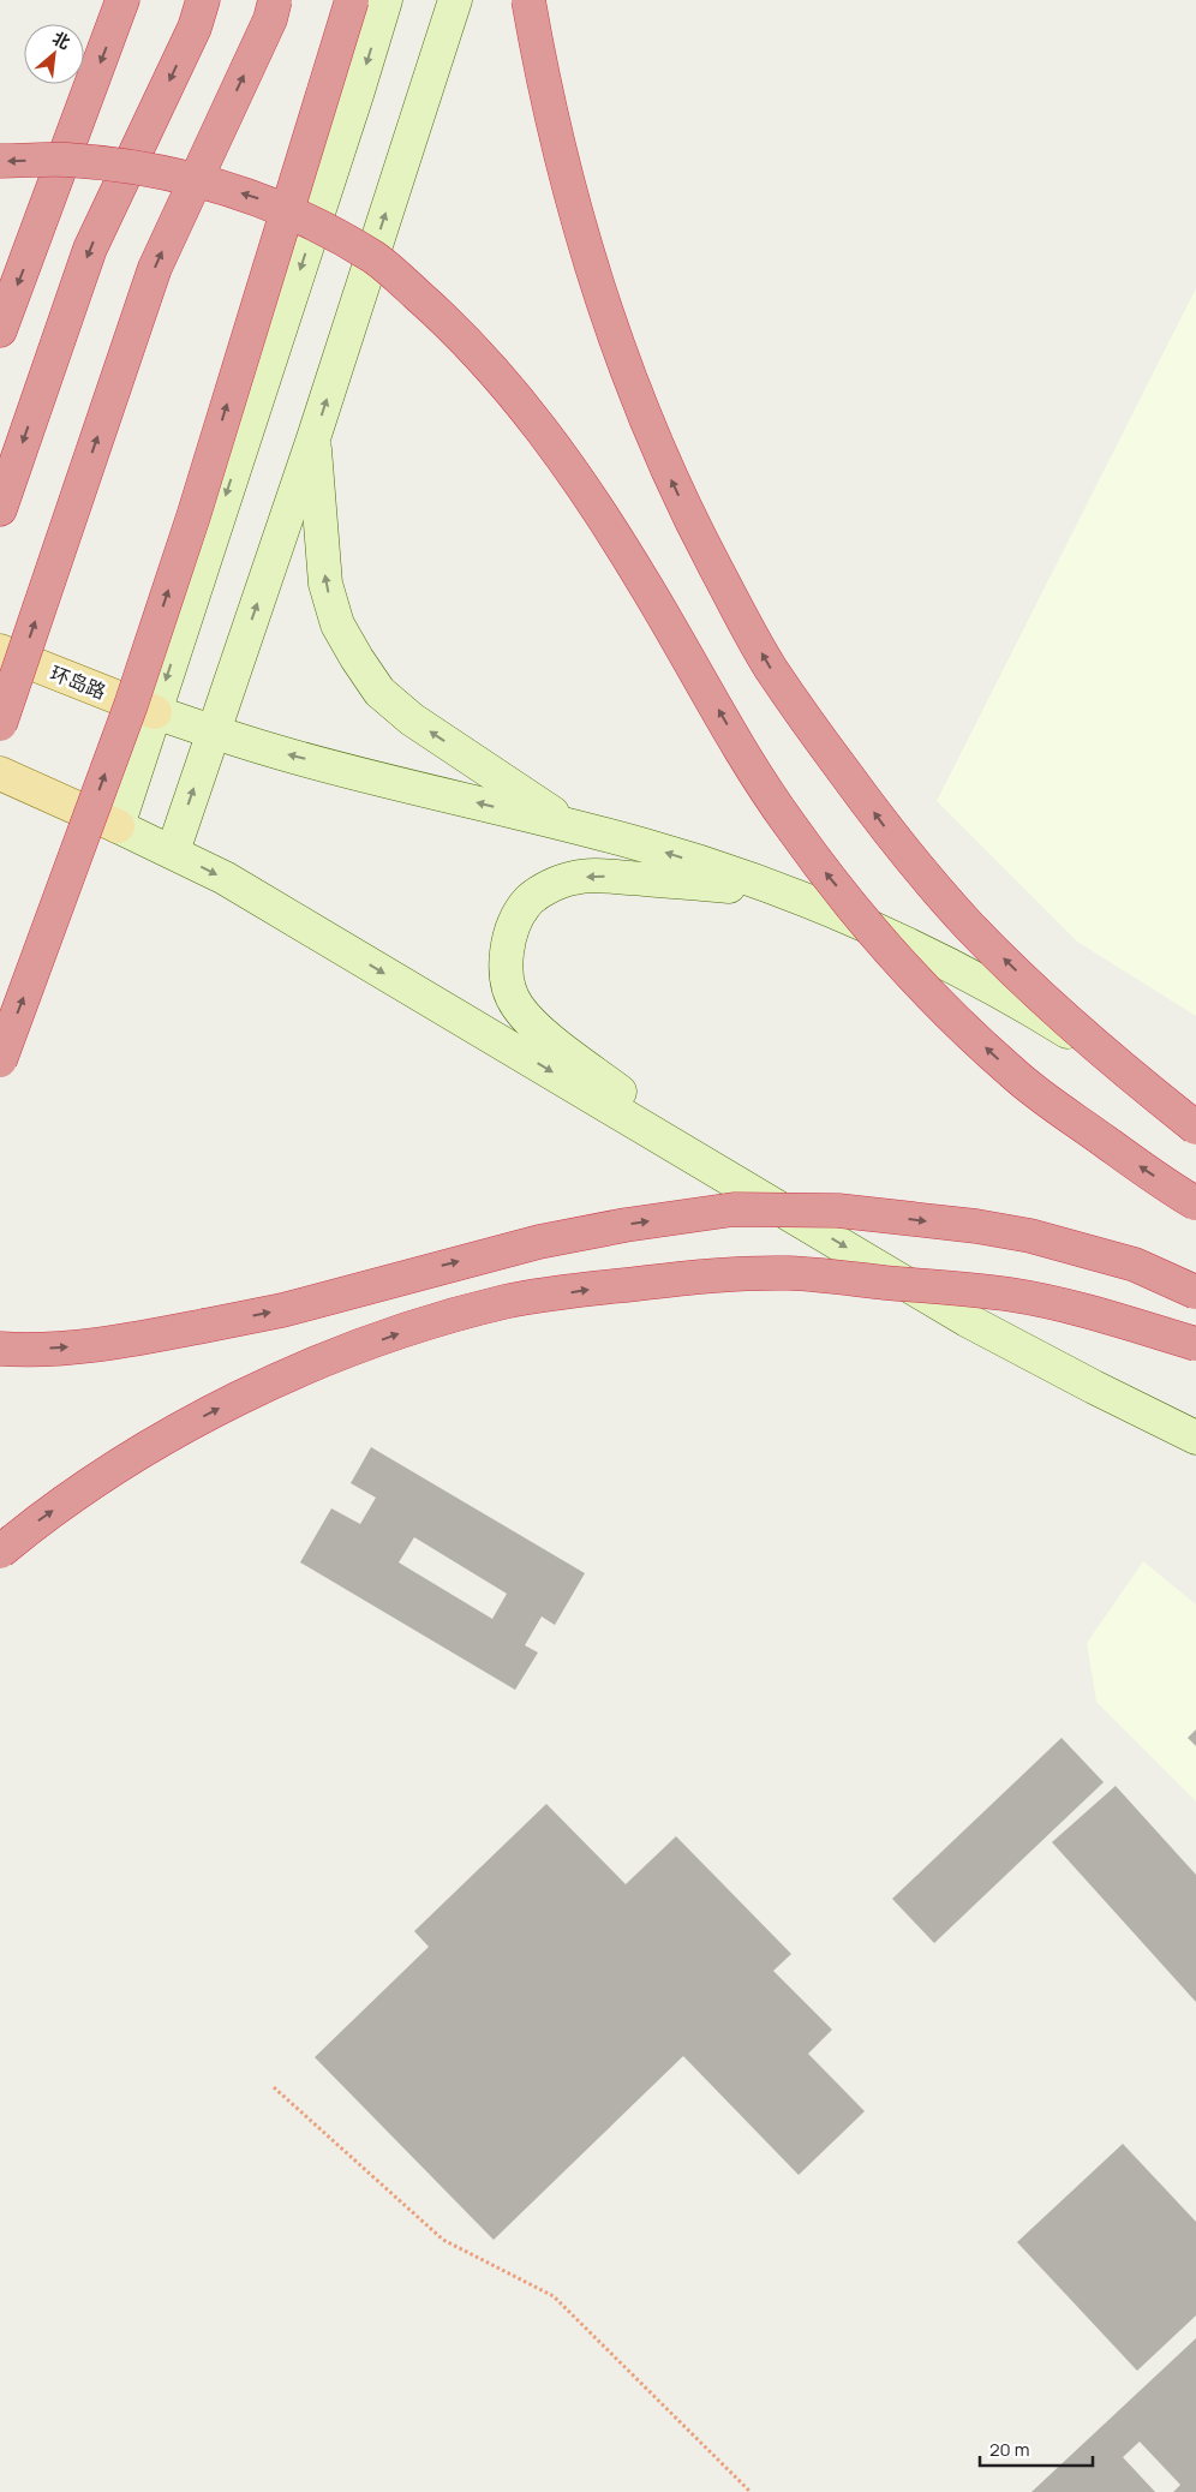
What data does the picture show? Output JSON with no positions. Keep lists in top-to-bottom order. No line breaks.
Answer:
{"streets":{"main road":["环岛路"]},"scale_bar":"20 m","north":"top right"}
